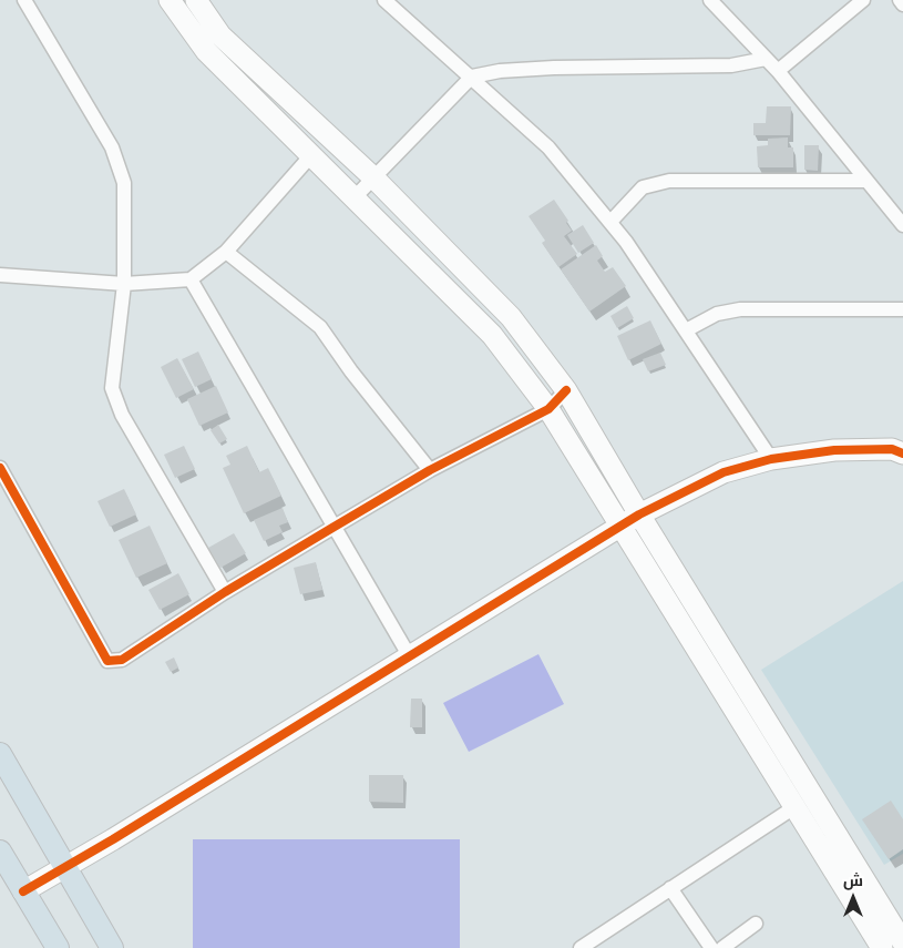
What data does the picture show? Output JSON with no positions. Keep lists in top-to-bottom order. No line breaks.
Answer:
{"north":"top"}
